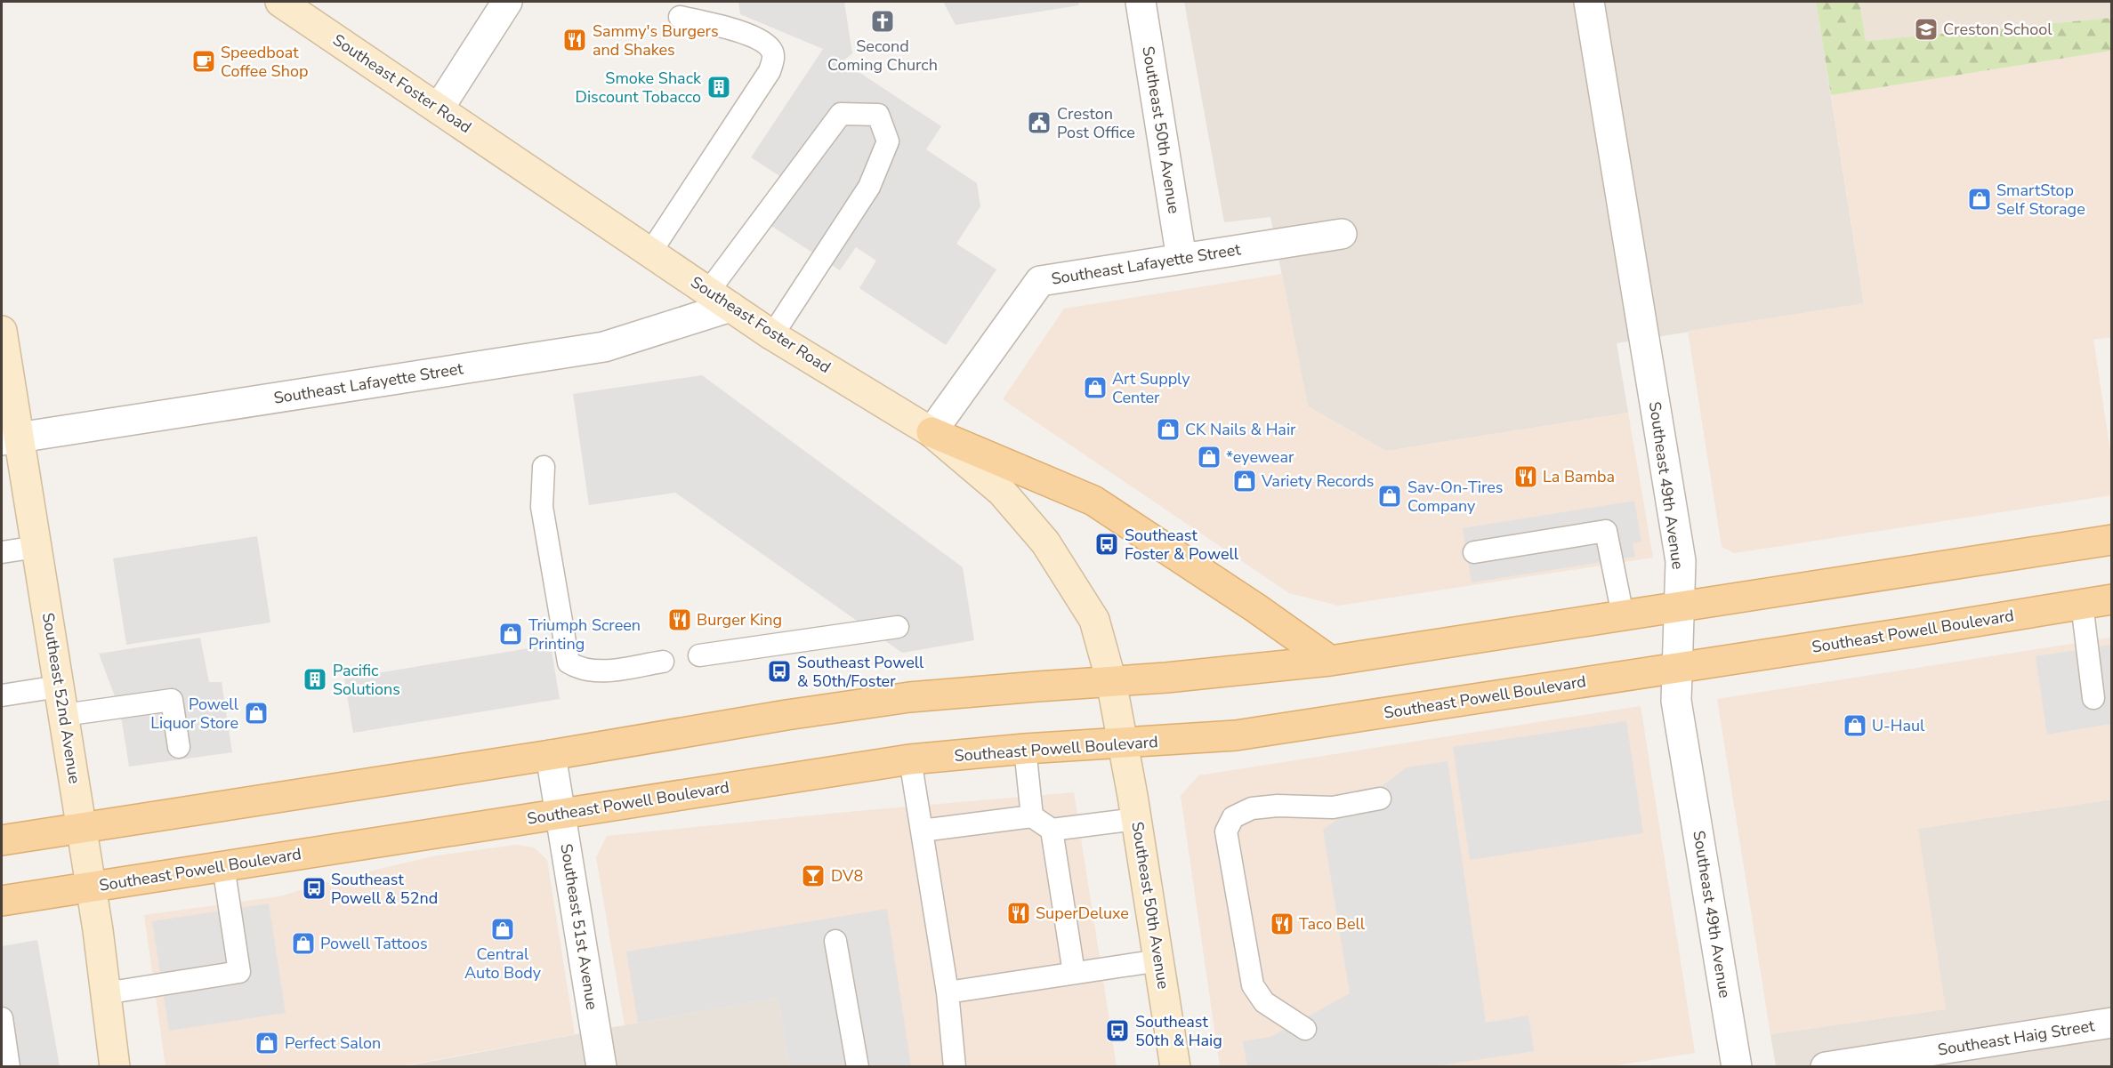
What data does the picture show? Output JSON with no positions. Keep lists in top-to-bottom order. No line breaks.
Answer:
{"streets":{"main road":["Southeast Foster Road","Southeast 50th Avenue","Southeast Powell Boulevard","Southeast 52nd Avenue"],"street":["Southeast Lafayette Street","Southeast 49th Avenue","Southeast 51st Avenue","Southeast Haig Street"]},"crossings":[["Southeast Foster Road","Southeast 50th Avenue"],["Southeast Foster Road","Southeast Lafayette Street"],["Southeast Foster Road","Southeast Powell Boulevard"],["Southeast 50th Avenue","Southeast Lafayette Street"],["Southeast 50th Avenue","Southeast Powell Boulevard"],["Southeast Lafayette Street","Southeast 52nd Avenue"],["Southeast 49th Avenue","Southeast Powell Boulevard"],["Southeast Powell Boulevard","Southeast 52nd Avenue"],["Southeast Powell Boulevard","Southeast 51st Avenue"]],"places":{"church":["Second Coming Church"],"school or university":["Creston School"],"restaurant":["Sammy's Burgers and Shakes","La Bamba","Burger King","SuperDeluxe","Taco Bell"],"cafe":["Speedboat Coffee Shop"],"building":["Smoke Shack Discount Tobacco","Pacific Solutions"],"public building":["Creston Post Office"],"shop":["SmartStop Self Storage","Art Supply Center","CK Nails & Hair","*eyewear","Variety Records","Sav-On-Tires Company","Triumph Screen Printing","Powell Liquor Store","U-Haul","Central Auto Body","Powell Tattoos","Perfect Salon"],"bus stop":["Southeast Foster & Powell","Southeast Powell & 50th/Foster","Southeast Powell & 52nd","Southeast 50th & Haig"],"bar":["DV8"]}}
